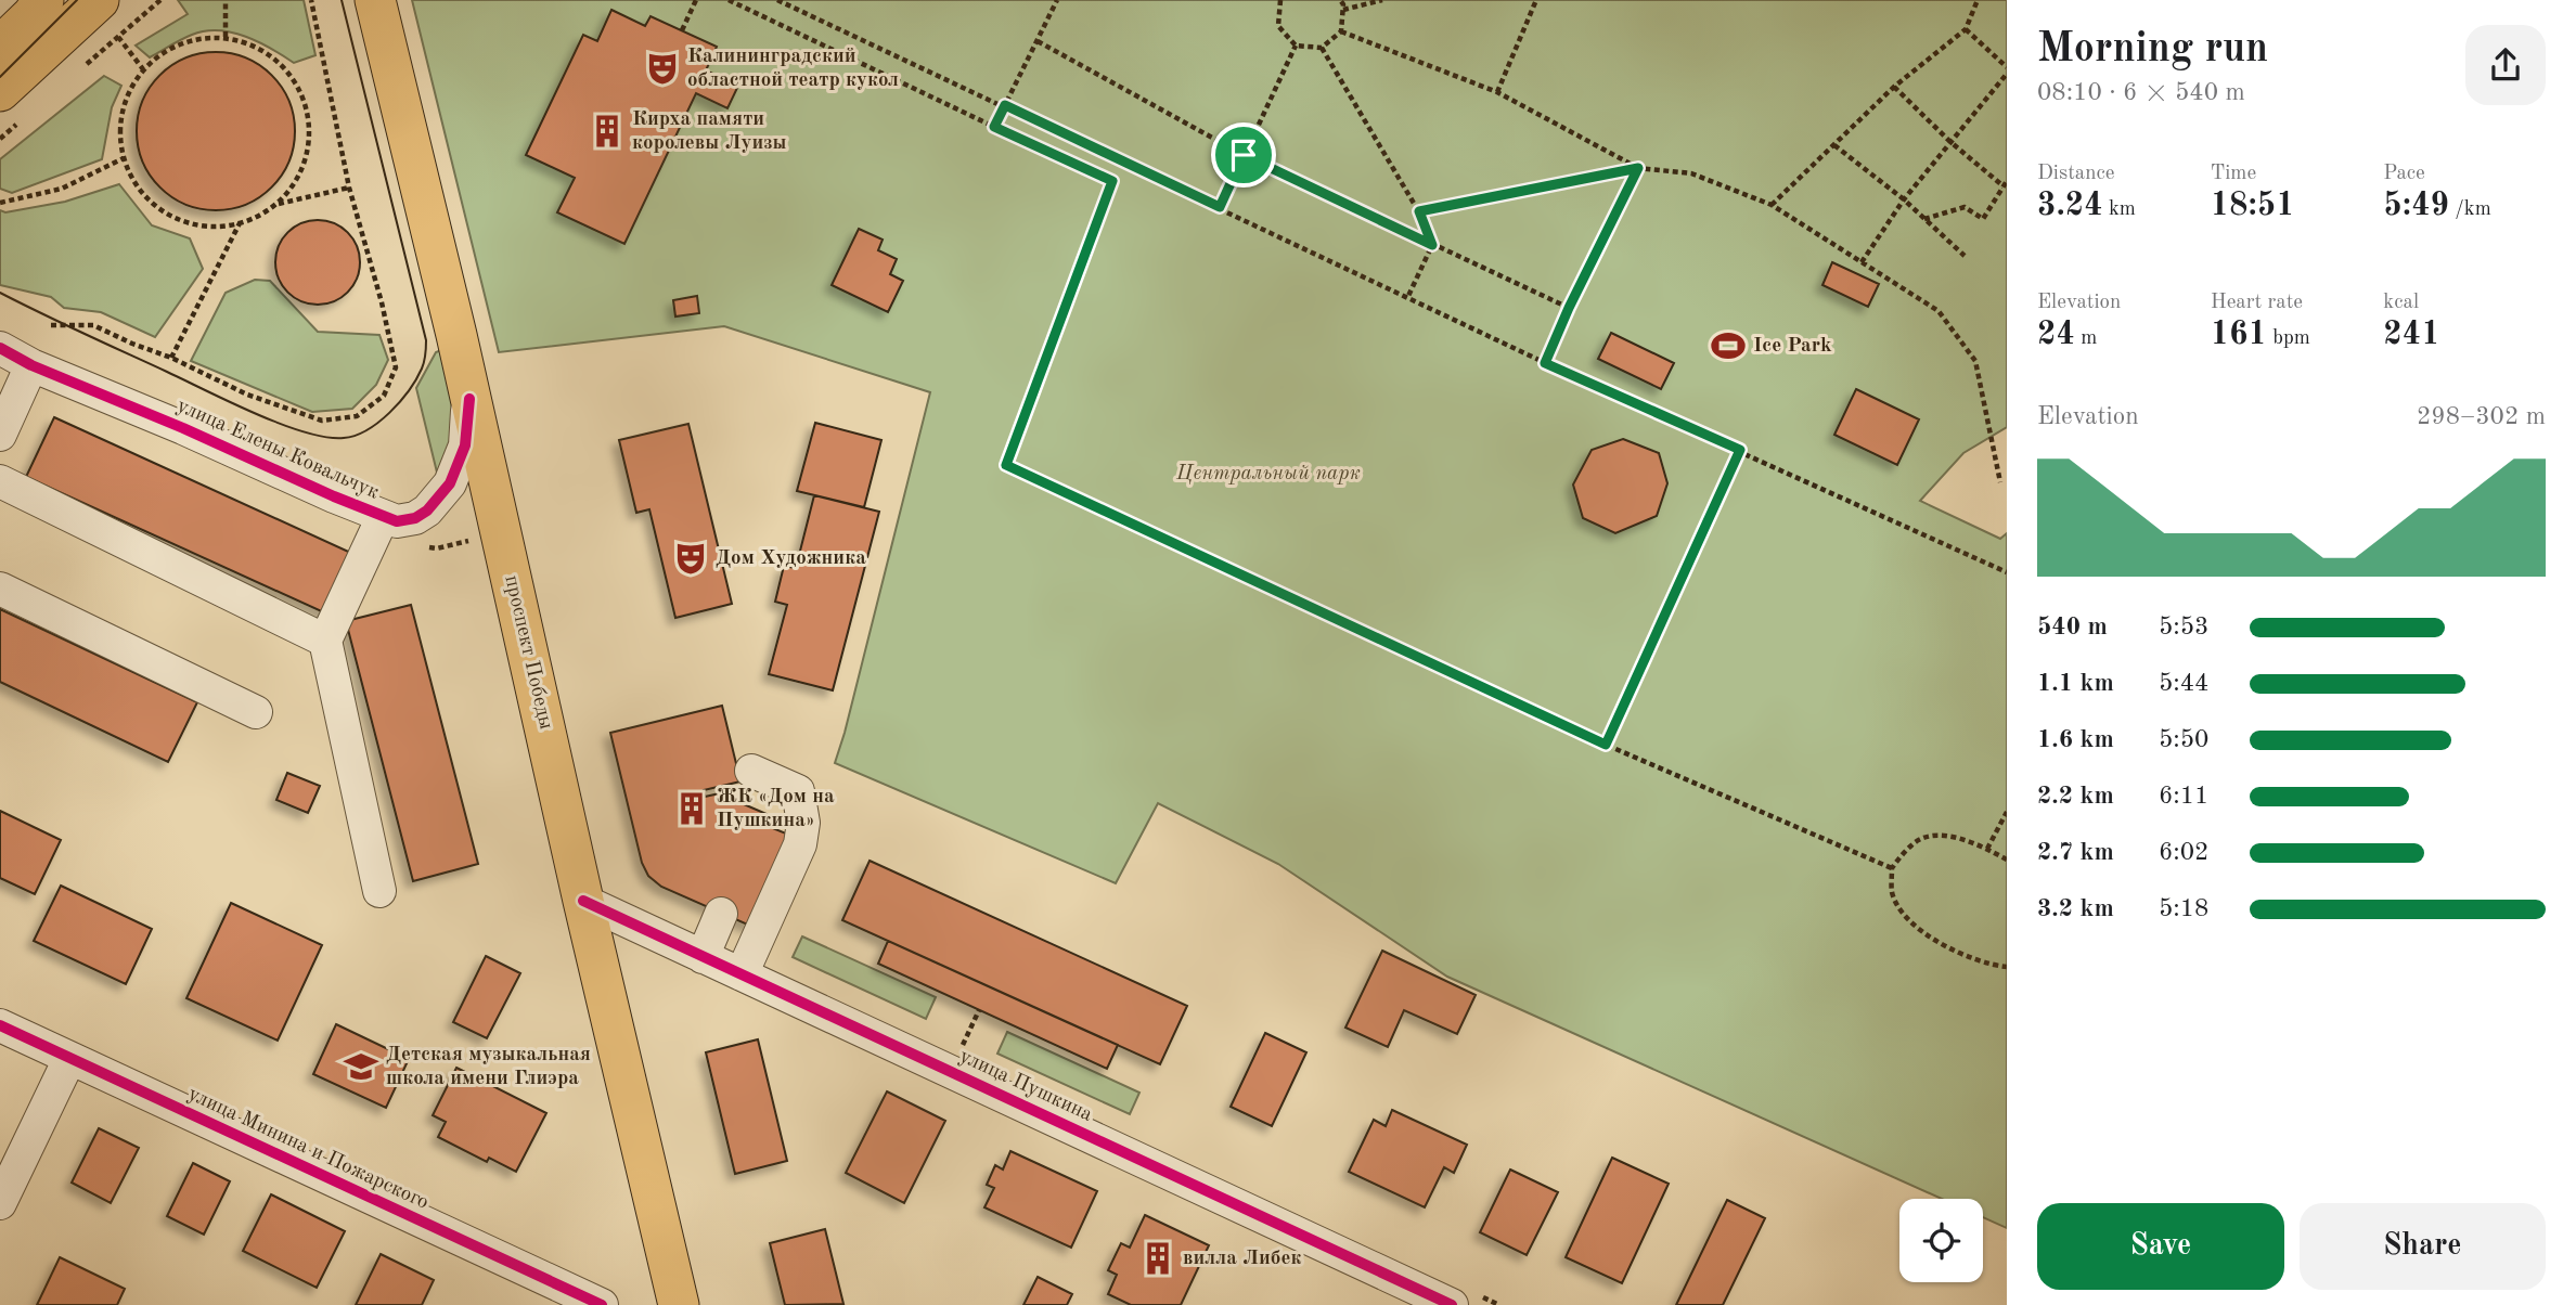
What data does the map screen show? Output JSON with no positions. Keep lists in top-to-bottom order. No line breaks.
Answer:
{"streets":{"main road":["проспект Победы"],"street":["улица Елены Ковальчук","улица Пушкина","улица Минина и Пожарского"]},"crossings":[["улица Елены Ковальчук","проспект Победы"],["проспект Победы","улица Пушкина"]],"parks":["Центральный парк"],"places":{"theatre":["Калининградский областной театр кукол","Дом Художника"],"building":["Кирха памяти королевы Луизы","ЖК «Дом на Пушкина»","вилла Либек"],"sports":["Ice Park"],"school or university":["Детская музыкальная школа имени Глиэра"]},"page":{"heading":["Morning run","08:10 · 6 × 540 m"],"stats":[["Distance","3.24 km"],["Time","18:51"],["Pace","5:49 /km"],["Elevation","24 m"],["Heart rate","161 bpm"],["kcal","241"]],"chart":["Elevation","298–302 m"],"list":[{"name":"540 m","note":"5:53"},{"name":"1.1 km","note":"5:44"},{"name":"1.6 km","note":"5:50"},{"name":"2.2 km","note":"6:11"},{"name":"2.7 km","note":"6:02"},{"name":"3.2 km","note":"5:18"}],"buttons":["Save","Share"]}}
